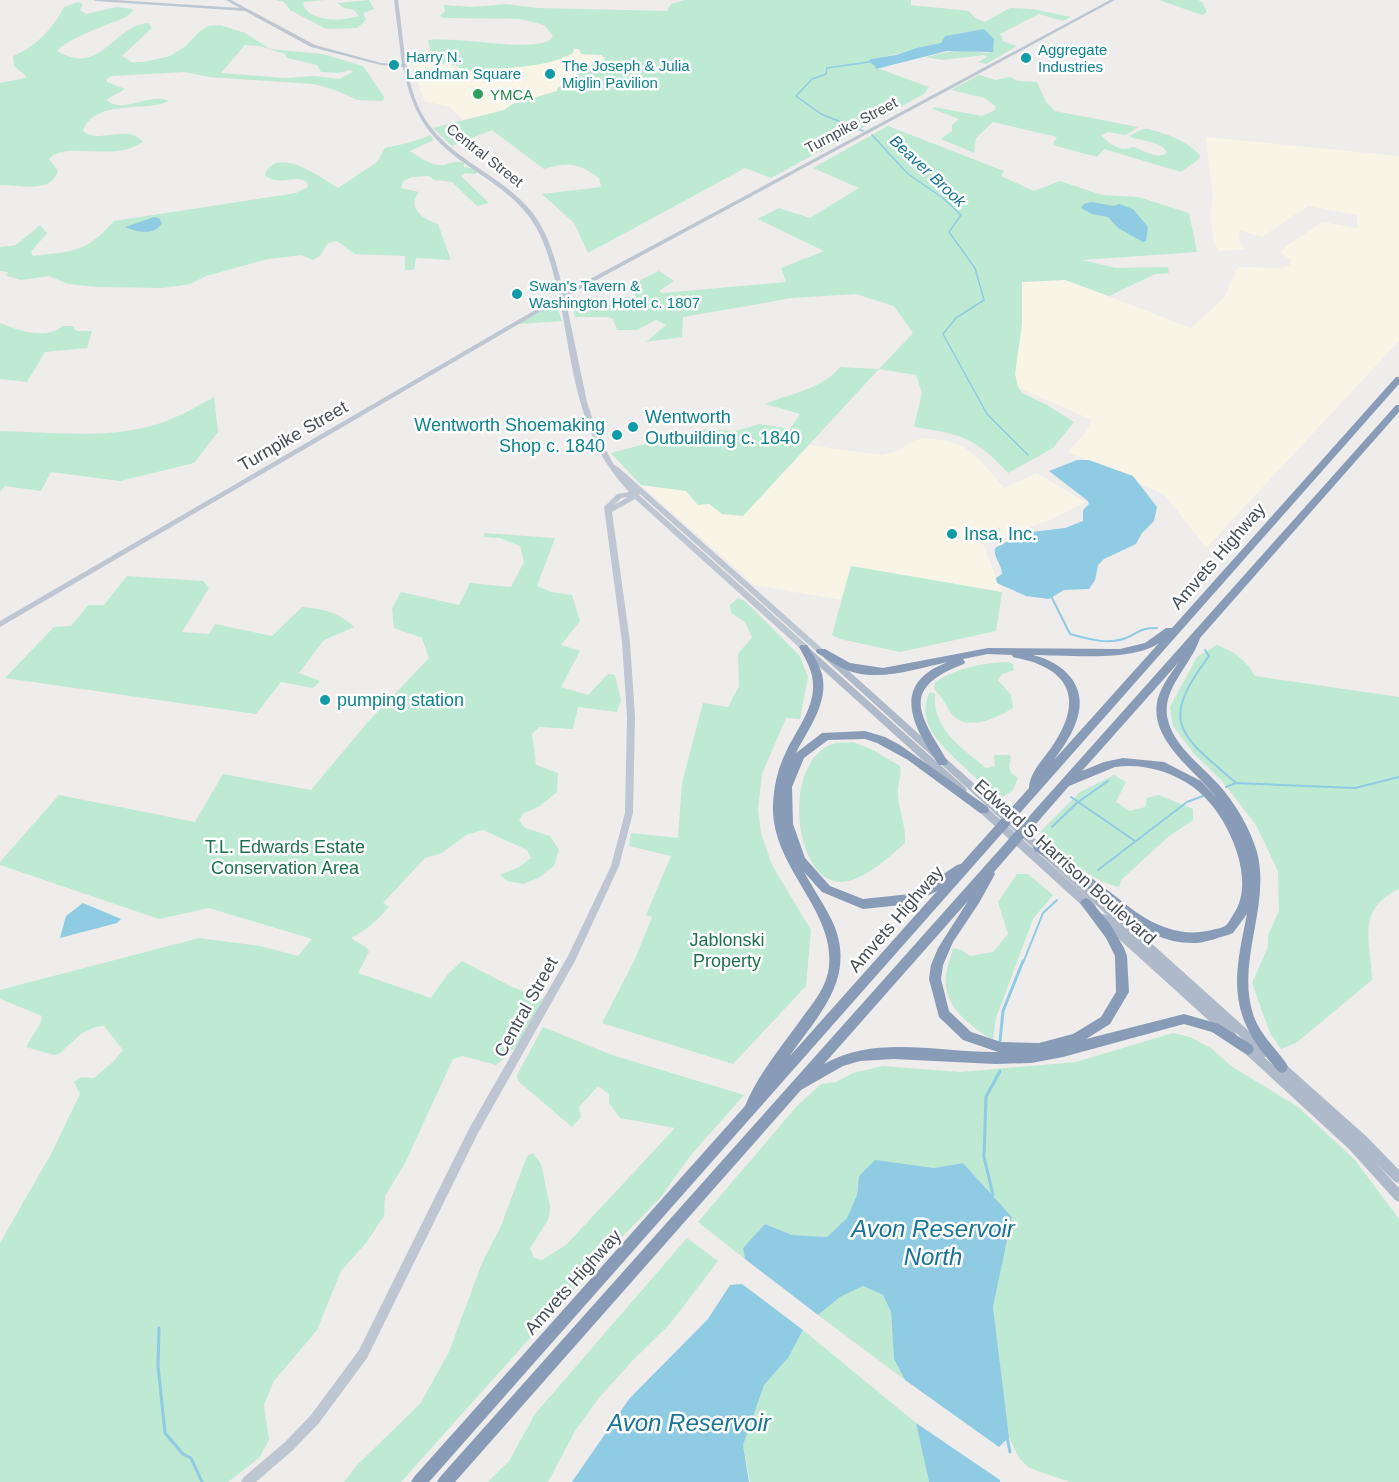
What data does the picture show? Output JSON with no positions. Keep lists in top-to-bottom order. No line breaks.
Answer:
{"streets":{"highway":["Amvets Highway"],"main road":["Edward S Harrison Boulevard"],"street":["Turnpike Street","Central Street"]},"crossings":[["Turnpike Street","Central Street"],["Central Street","Edward S Harrison Boulevard"]],"water":["Beaver Brook","Avon Reservoir North","Avon Reservoir"],"parks":["T.L. Edwards Estate Conservation Area","Jablonski Property"],"places":["Aggregate Industries","Harry N. Landman Square","The Joseph & Julia Miglin Pavilion","YMCA","Swan's Tavern & Washington Hotel c. 1807","Wentworth Outbuilding c. 1840","Wentworth Shoemaking Shop c. 1840","Insa, Inc.","pumping station"]}
